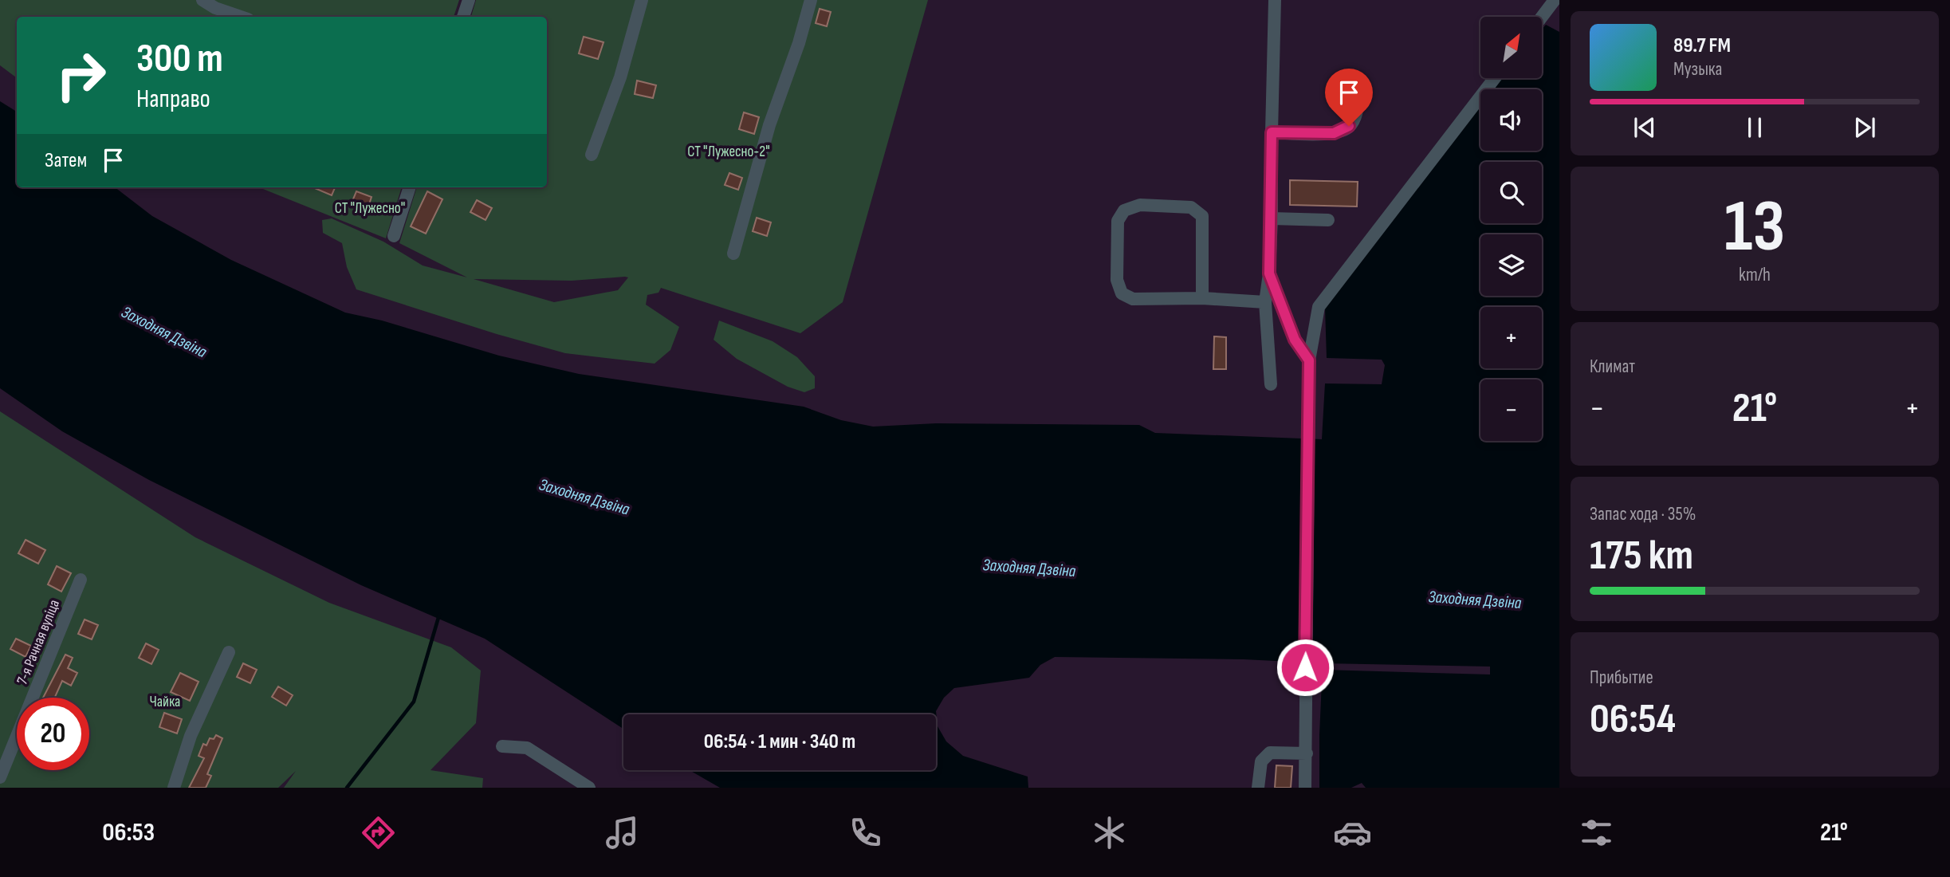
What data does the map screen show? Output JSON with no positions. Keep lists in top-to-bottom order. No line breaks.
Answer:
{"streets":{"street":["7-я Рачная вуліца"]},"water":["Заходняя Дзвіна"],"parks":["СТ \"Лужесно-2\"","СТ \"Лужесно\"","Чайка"],"north":"top right","page":{"map_buttons":["+","−"],"turn":["300 m","Направо"],"song":["89.7 FM","Музыка"],"then":"Затем","tile":[["13","km/h"],"Климат",["Запас хода · 35%","175 km"],["Прибытие","06:54"]],"heat":["−","21°","+"],"limit":"20","trip":"06:54 · 1 мин · 340 m","tabs":["06:53","21°"]}}
